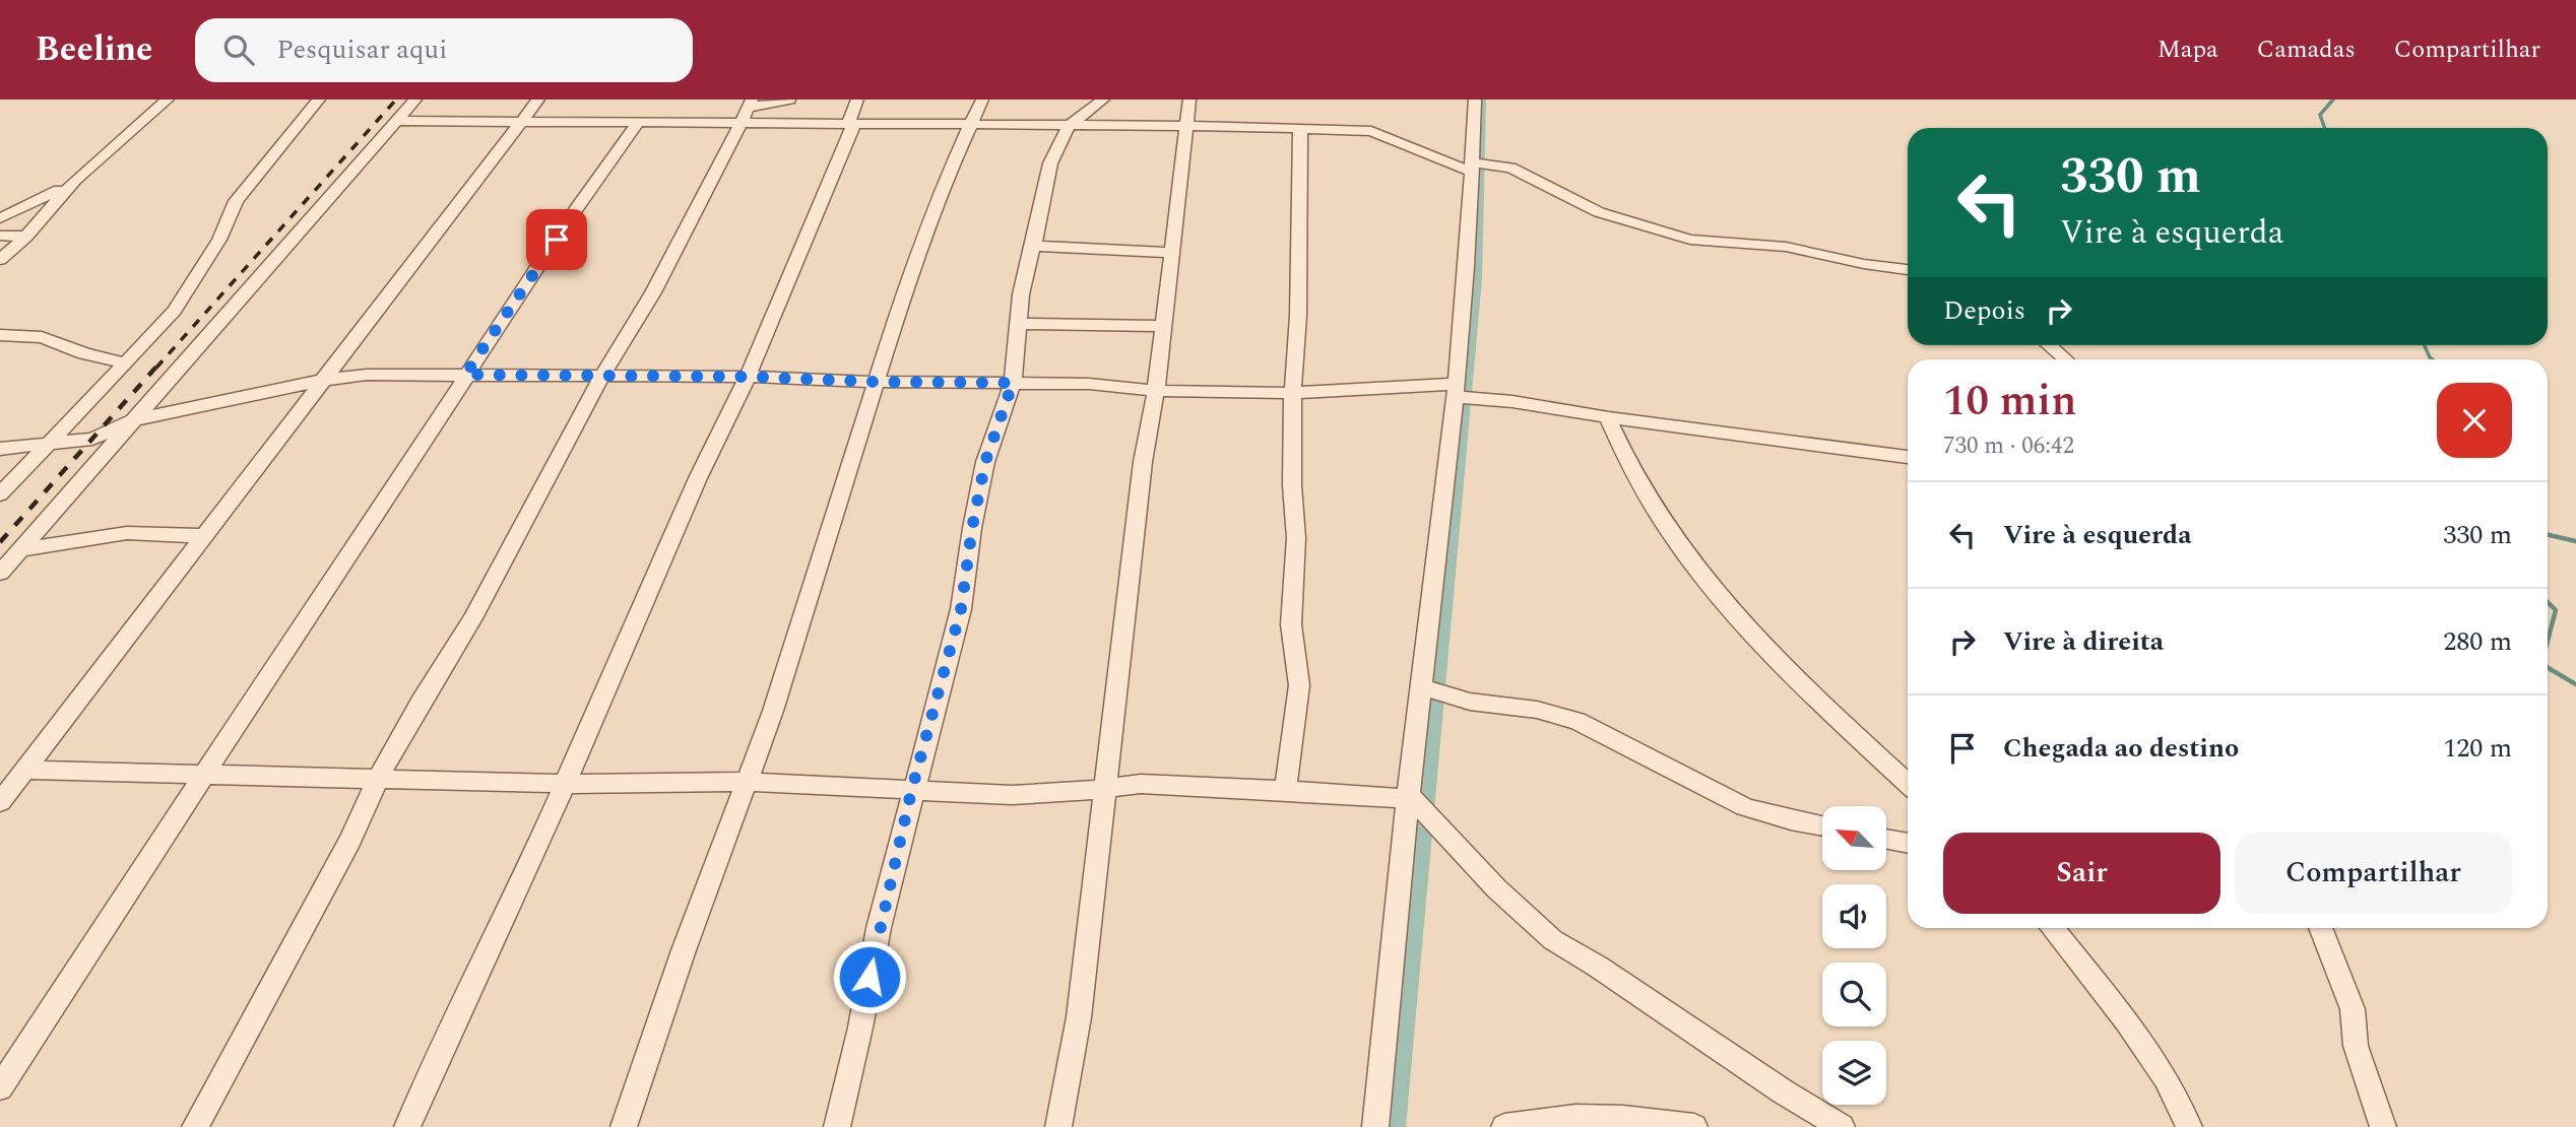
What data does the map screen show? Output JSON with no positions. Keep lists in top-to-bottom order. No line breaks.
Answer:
{"north":"top left","page":{"header":"Beeline","search":"Pesquisar aqui","nav":["Mapa","Camadas","Compartilhar"],"turn":["330 m","Vire à esquerda"],"then":"Depois","heading":["10 min","730 m · 06:42"],"list":[{"name":"Vire à esquerda","value":"330 m"},{"name":"Vire à direita","value":"280 m"},{"name":"Chegada ao destino","value":"120 m"}],"buttons":["Sair","Compartilhar"]}}
